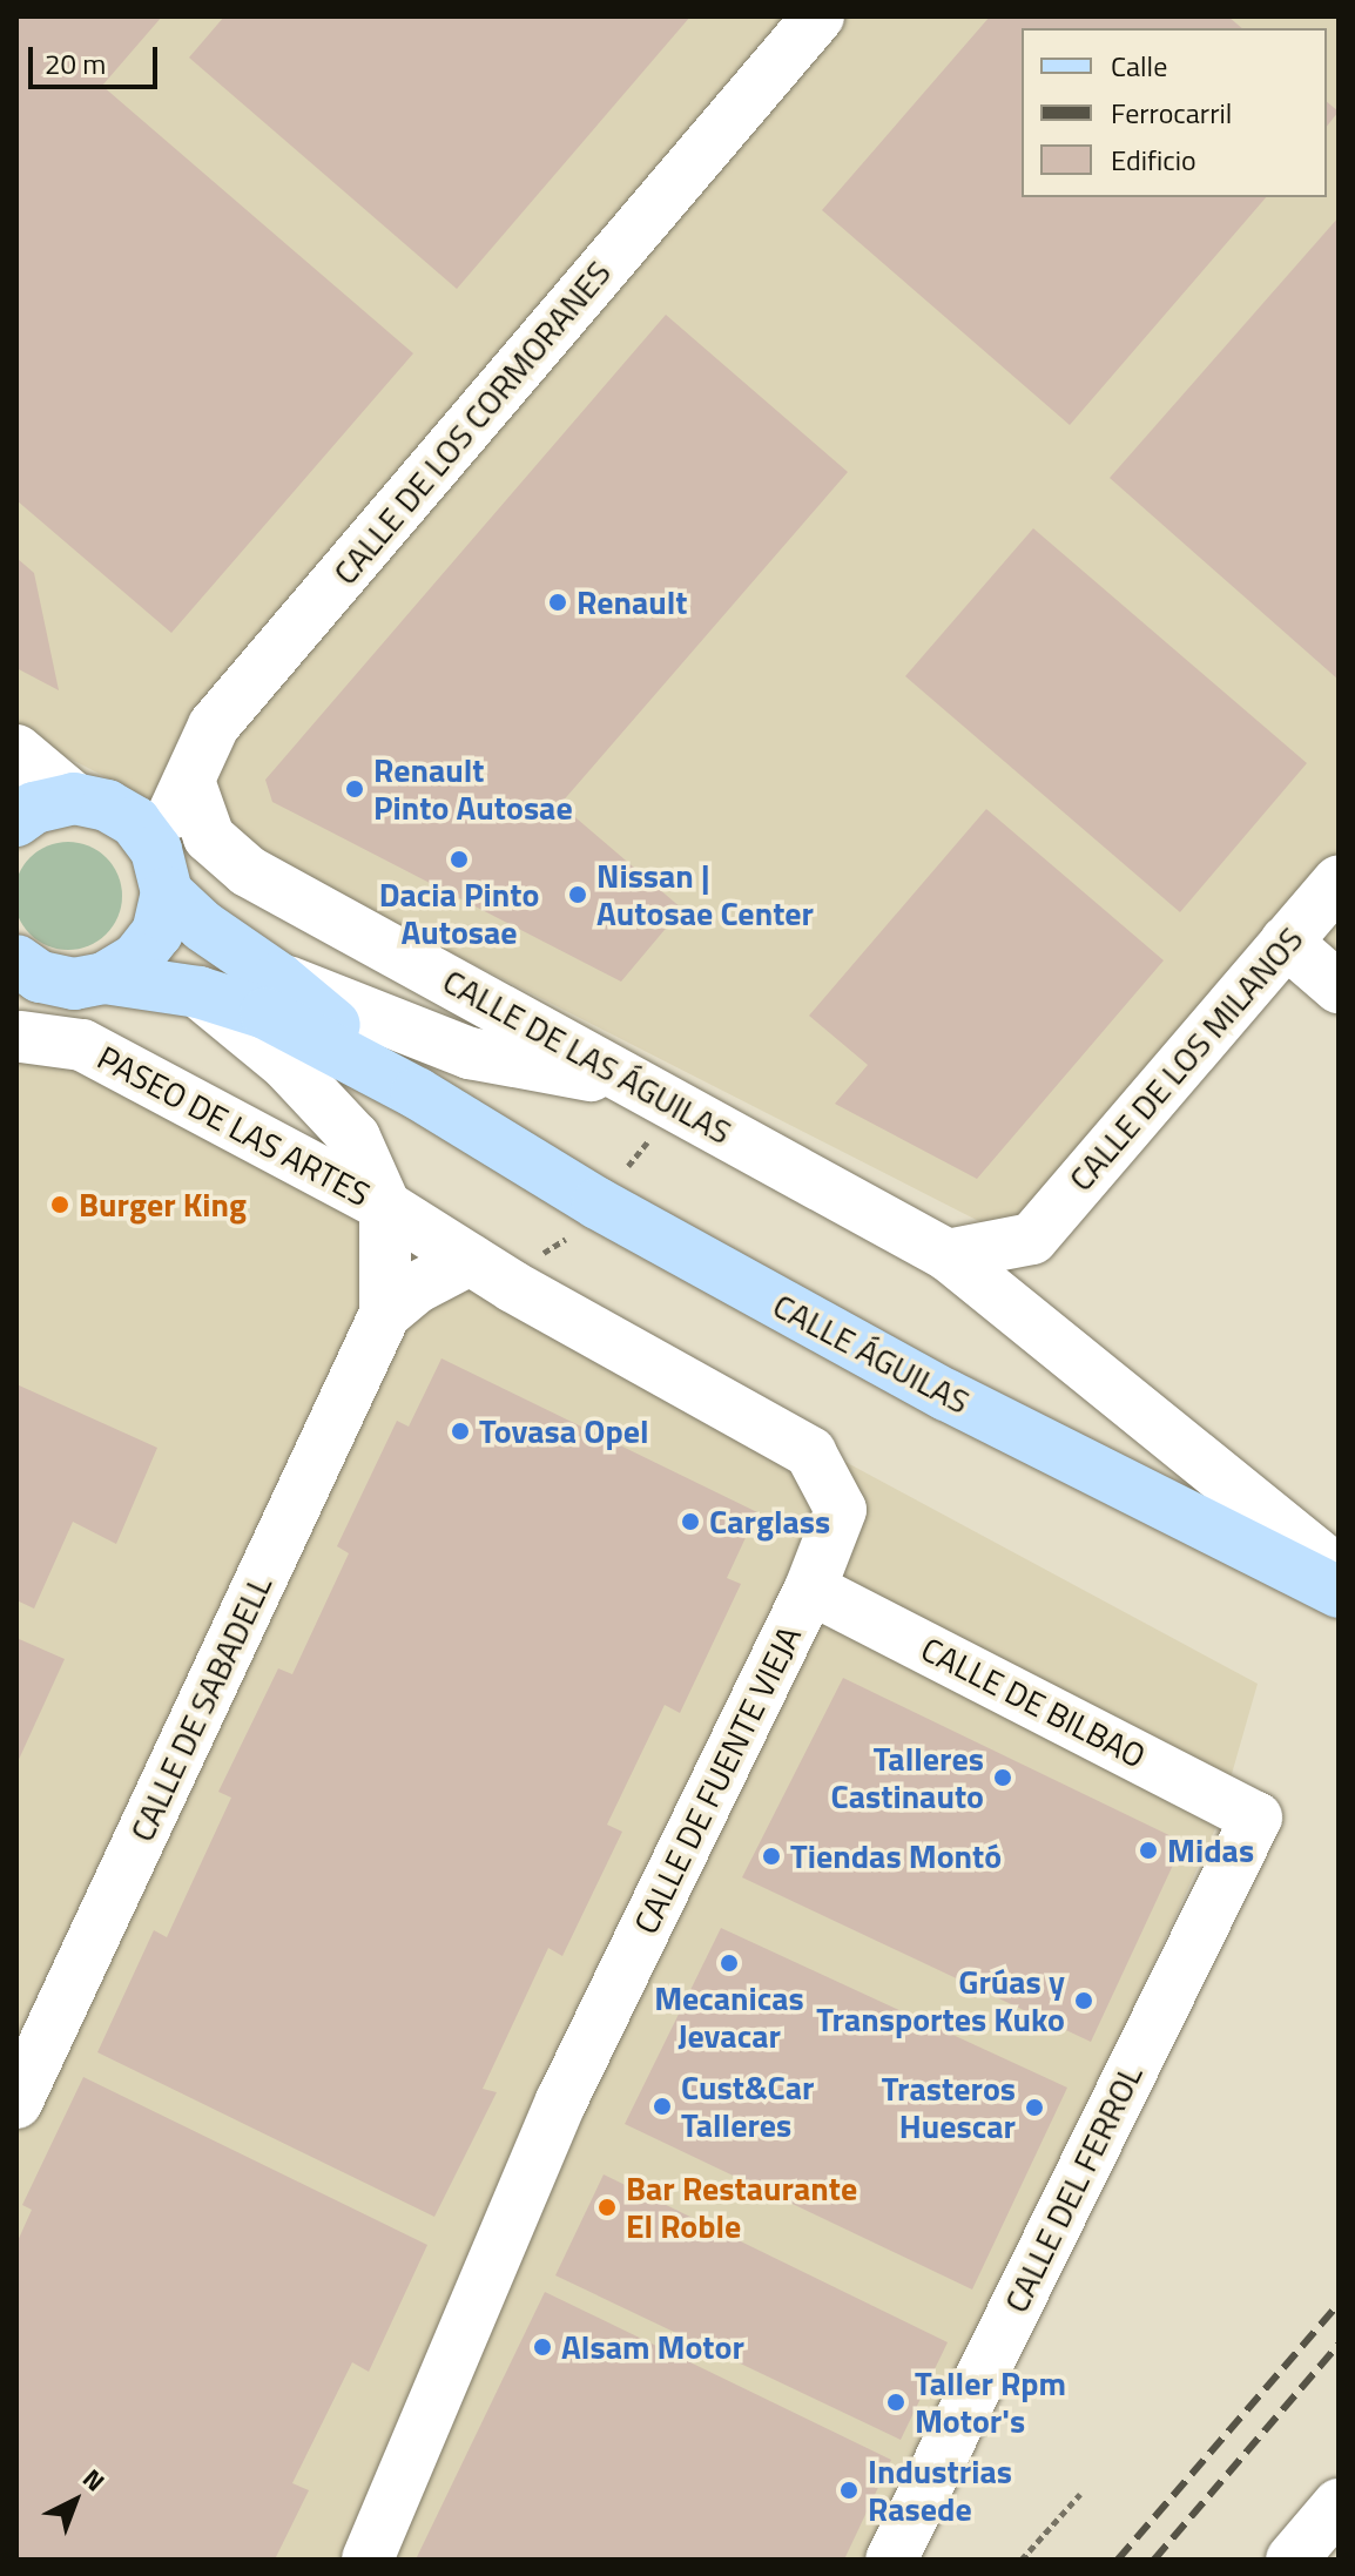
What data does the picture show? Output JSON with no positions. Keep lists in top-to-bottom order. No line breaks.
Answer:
{"streets":{"main road":["CALLE ÁGUILAS"],"street":["CALLE DE LOS CORMORANES","CALLE DE LAS ÁGUILAS","CALLE DE LOS MILANOS","PASEO DE LAS ARTES","CALLE DE BILBAO","CALLE DE SABADELL","CALLE DE FUENTE VIEJA","CALLE DEL FERROL"]},"crossings":[["CALLE DE LOS CORMORANES","CALLE DE LAS ÁGUILAS"],["CALLE DE LAS ÁGUILAS","CALLE DE LOS MILANOS"],["PASEO DE LAS ARTES","CALLE DE SABADELL"],["PASEO DE LAS ARTES","CALLE DE FUENTE VIEJA"],["CALLE DE BILBAO","CALLE DE FUENTE VIEJA"],["CALLE DE BILBAO","CALLE DEL FERROL"],["CALLE DE SABADELL","CALLE DE FUENTE VIEJA"]],"places":["Renault","Renault Pinto Autosae","Dacia Pinto Autosae","Nissan | Autosae Center","Burger King","Tovasa Opel","Carglass","Talleres Castinauto","Midas","Tiendas Montó","Mecanicas Jevacar","Grúas y Transportes Kuko","Cust&Car Talleres","Trasteros Huescar","Bar Restaurante El Roble","Alsam Motor","Taller Rpm Motor's","Industrias Rasede"],"legend":["Calle","Ferrocarril","Edificio"],"scale_bar":"20 m","north":"top right"}
